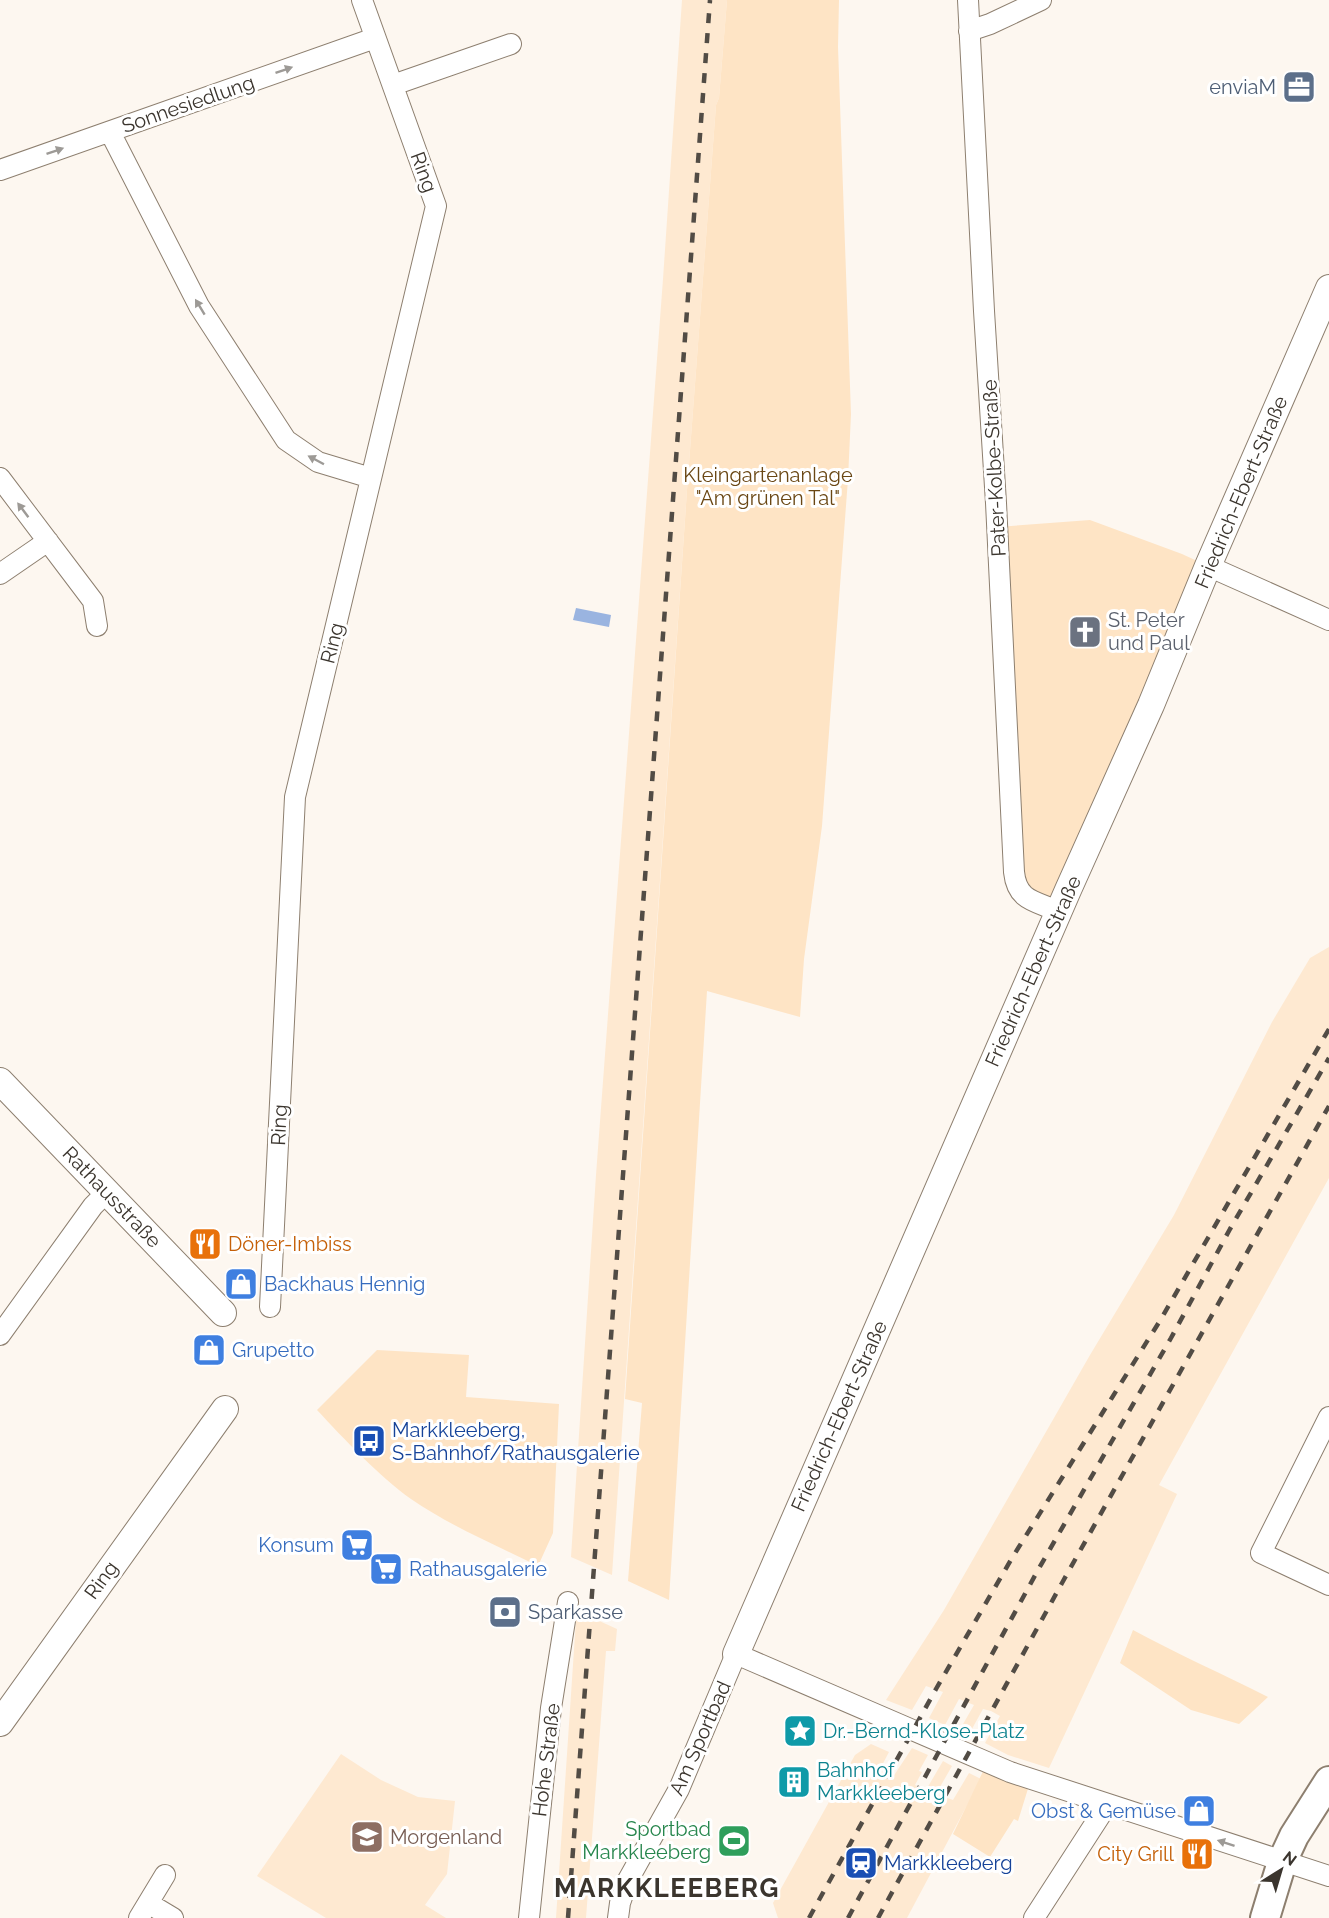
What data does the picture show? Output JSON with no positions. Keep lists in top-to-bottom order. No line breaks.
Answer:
{"streets":{"street":["Sonnesiedlung","Ring","Pater-Kolbe-Straße","Friedrich-Ebert-Straße","Rathausstraße","Am Sportbad","Hohe Straße"]},"crossings":[["Sonnesiedlung","Ring"],["Pater-Kolbe-Straße","Friedrich-Ebert-Straße"],["Friedrich-Ebert-Straße","Am Sportbad"]],"one_way":["Sonnesiedlung"],"districts":["MARKKLEEBERG"],"parks":["Kleingartenanlage \"Am grünen Tal\""],"places":{"office":["enviaM"],"church":["St. Peter und Paul"],"restaurant":["Döner-Imbiss","City Grill"],"shop":["Backhaus Hennig","Grupetto","Obst & Gemüse"],"bus stop":["Markkleeberg, S-Bahnhof/Rathausgalerie"],"supermarket":["Konsum","Rathausgalerie"],"bank":["Sparkasse"],"place":["Dr.-Bernd-Klose-Platz"],"building":["Bahnhof Markkleeberg"],"school or university":["Morgenland"],"sports":["Sportbad Markkleeberg"],"station":["Markkleeberg"]},"north":"top right"}
